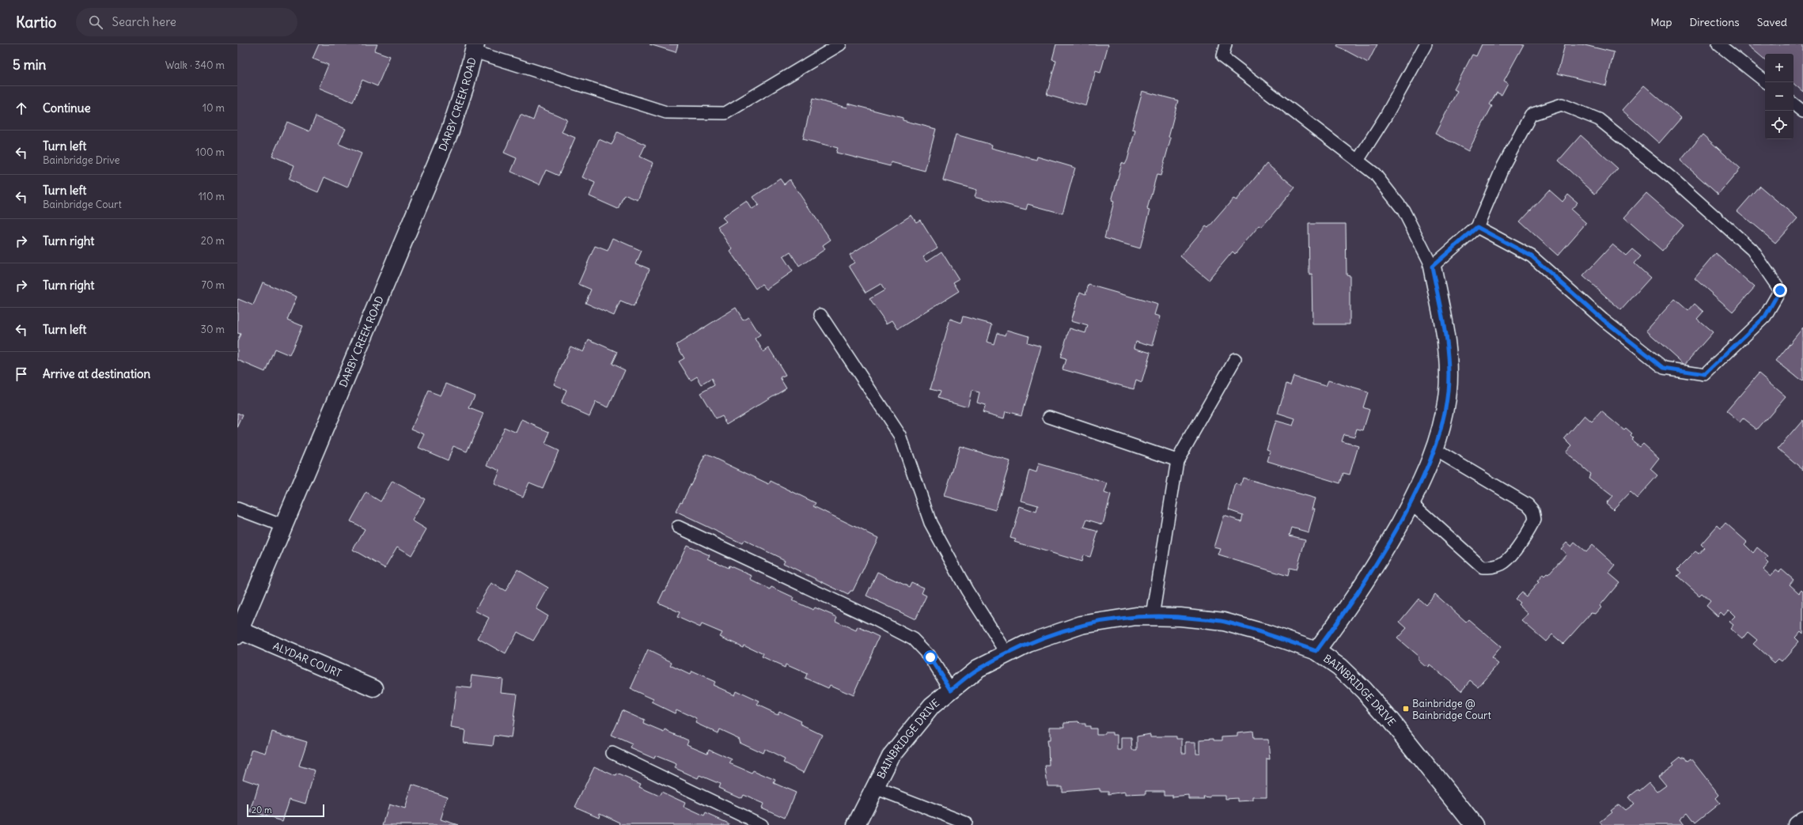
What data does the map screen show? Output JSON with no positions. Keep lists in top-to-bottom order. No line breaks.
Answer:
{"streets":{"street":["DARBY CREEK ROAD","ALYDAR COURT","BAINBRIDGE DRIVE"]},"crossings":[["DARBY CREEK ROAD","ALYDAR COURT"]],"places":{"transit":["Bainbridge @ Bainbridge Court"]},"scale_bar":"20 m","page":{"header":"Kartio","search":"Search here","nav":["Map","Directions","Saved"],"heading":["5 min","Walk · 340 m"],"map_buttons":["+","−"],"list":[["Continue","10 m"],["Turn left","Bainbridge Drive","100 m"],["Turn left","Bainbridge Court","110 m"],["Turn right","20 m"],["Turn right","70 m"],["Turn left","30 m"],"Arrive at destination"],"scale":"20 m"}}
